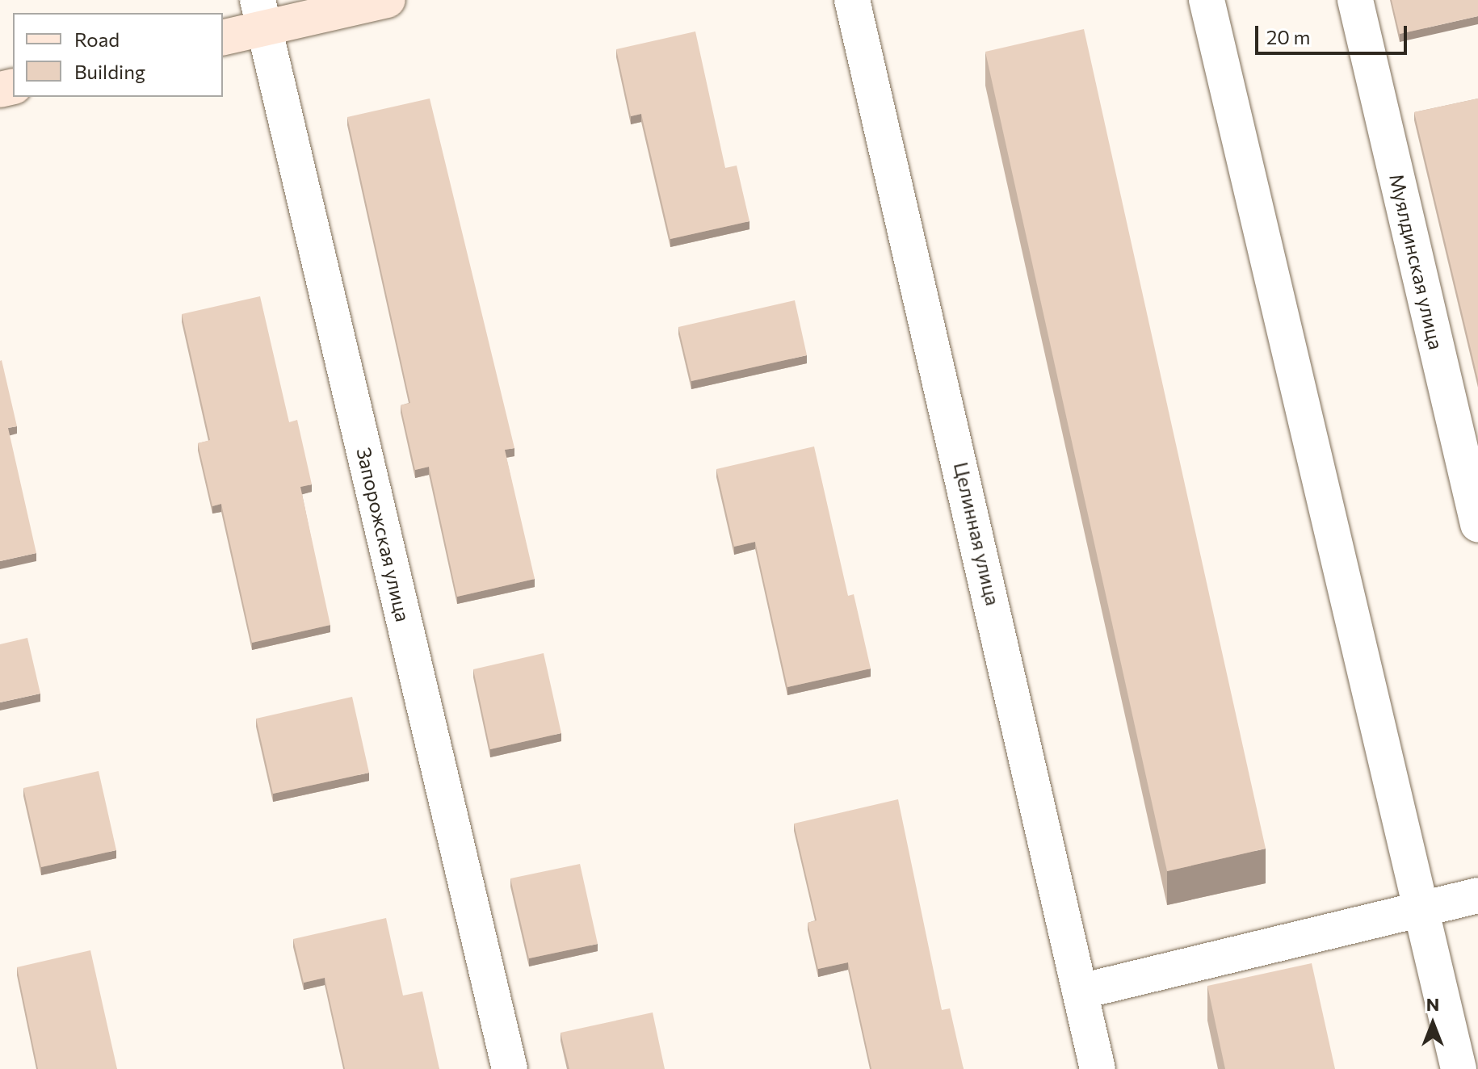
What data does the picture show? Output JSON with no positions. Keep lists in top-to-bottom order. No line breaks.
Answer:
{"streets":{"street":["Муялдинская улица","Целинная улица","Запорожская улица"]},"legend":["Road","Building"],"scale_bar":"20 m","north":"top"}
